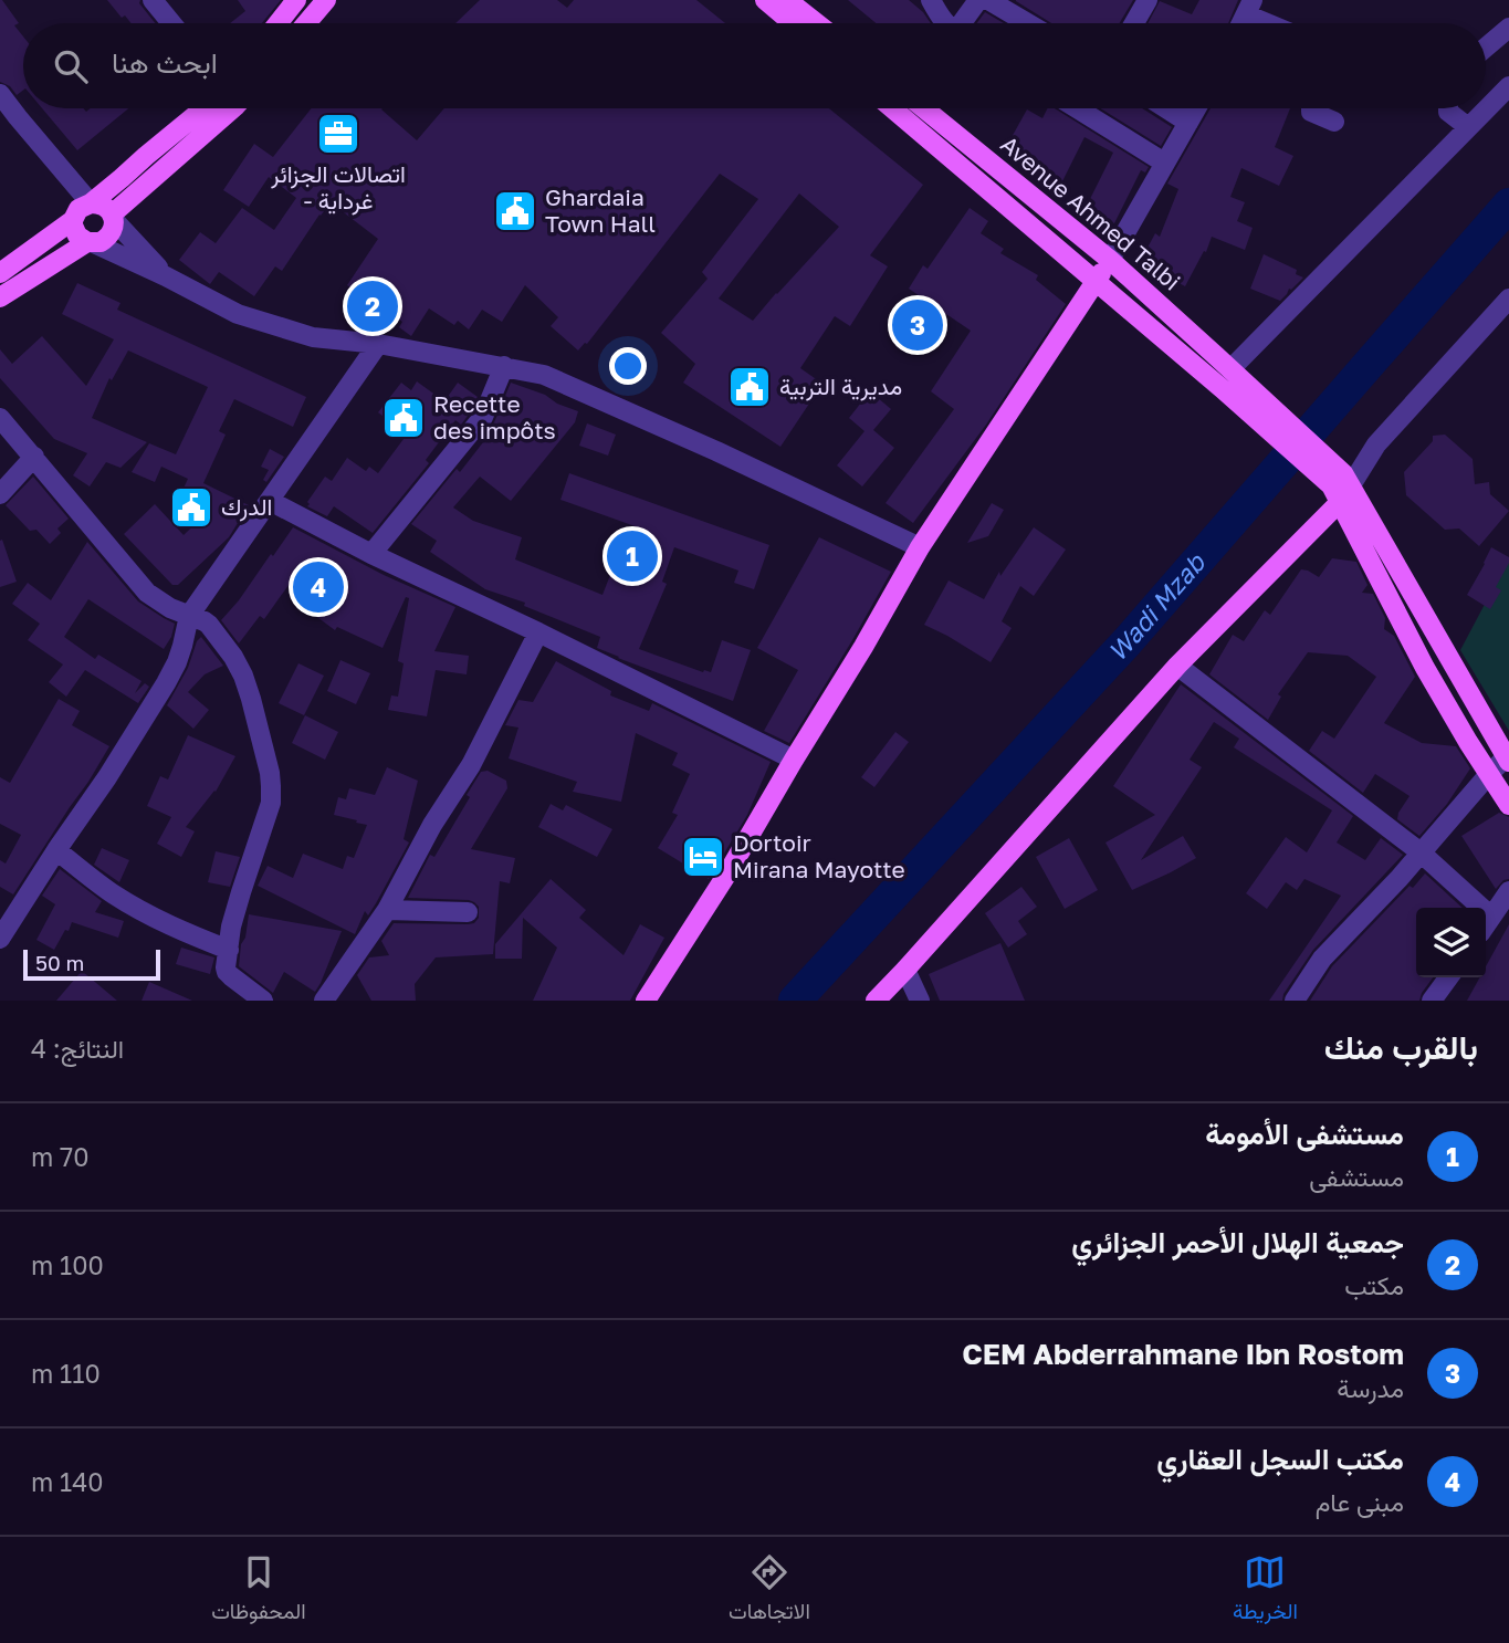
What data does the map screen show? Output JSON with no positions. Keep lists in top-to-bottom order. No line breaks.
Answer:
{"streets":{"main road":["Avenue Ahmed Talbi"]},"water":["Wadi Mzab"],"places":{"office":["اتصالات الجزائر - غرداية"],"public building":["Ghardaia Town Hall","مديرية التربية","Recette des impôts","الدرك"],"hotel":["Dortoir Mirana Mayotte"]},"scale_bar":"50 m","page":{"search":"ابحث هنا","pins":["2","3","1","4"],"scale":"50 m","heading":["بالقرب منك","النتائج: 4"],"list":[{"mark":"1","name":"مستشفى الأمومة","note":"مستشفى","value":"70 m"},{"mark":"2","name":"جمعية الهلال الأحمر الجزائري","note":"مكتب","value":"100 m"},{"mark":"3","name":"CEM Abderrahmane Ibn Rostom","note":"مدرسة","value":"110 m"},{"mark":"4","name":"مكتب السجل العقاري","note":"مبنى عام","value":"140 m"}],"nav":["الخريطة","الاتجاهات","المحفوظات"]}}
